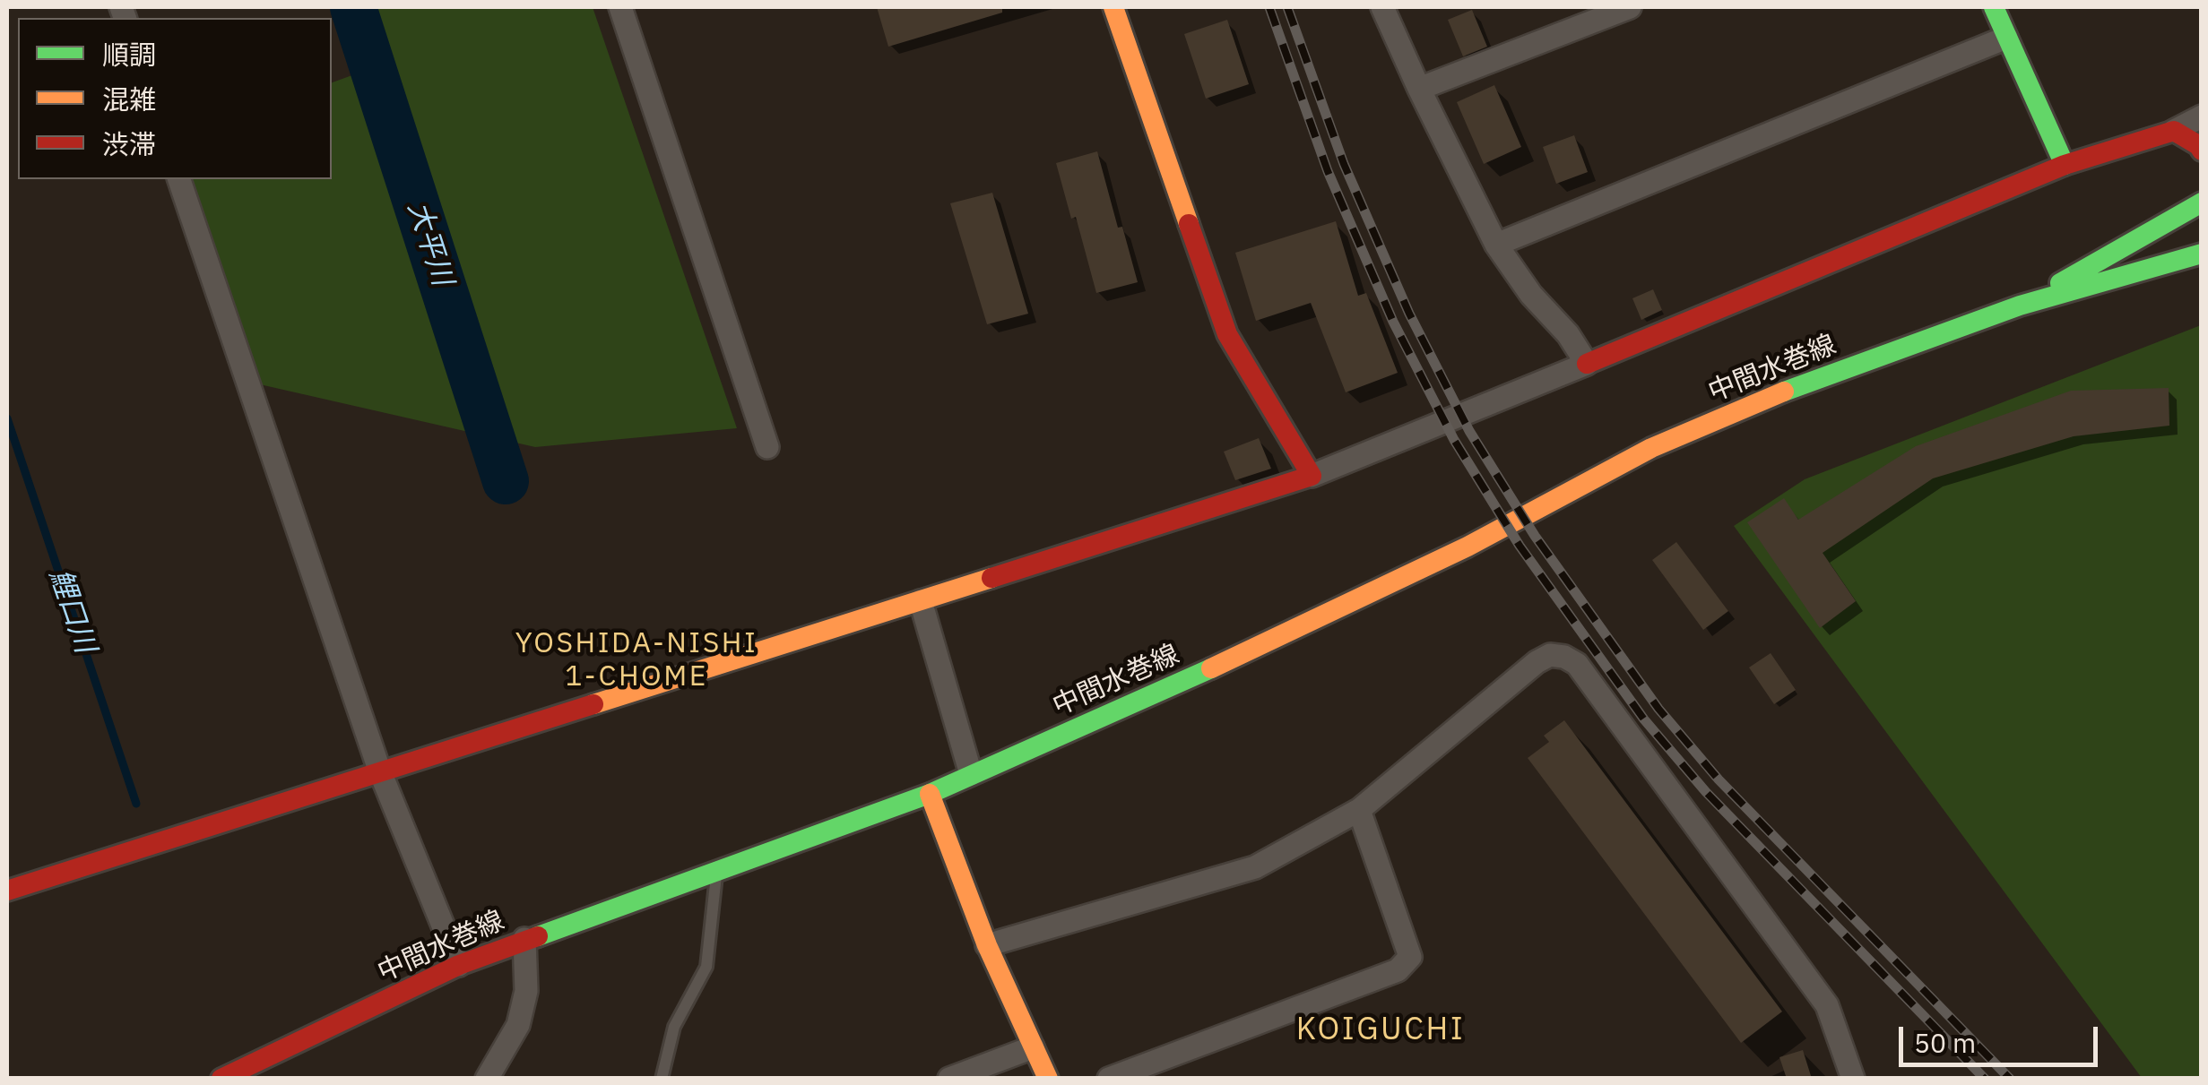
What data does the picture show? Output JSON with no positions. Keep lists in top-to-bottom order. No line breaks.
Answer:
{"streets":{"street":["中間水巻線"]},"districts":["YOSHIDA-NISHI 1-CHOME","KOIGUCHI"],"water":["大平川","鯉口川"],"legend":["順調","混雑","渋滞"],"scale_bar":"50 m"}
